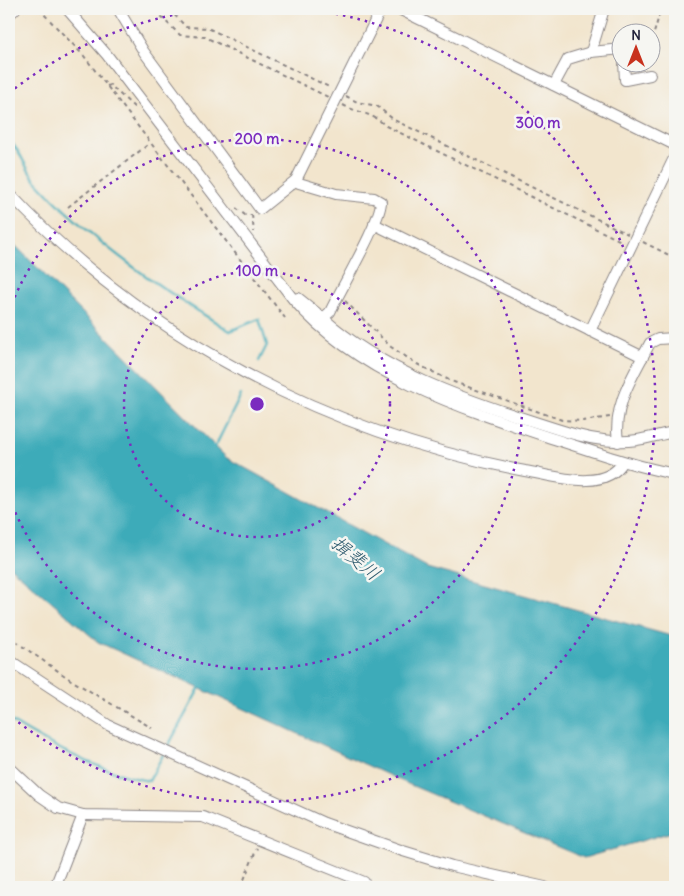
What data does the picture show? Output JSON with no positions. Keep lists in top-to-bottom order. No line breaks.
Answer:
{"water":["揖斐川"],"north":"top","rings":["300 m","200 m","100 m"]}
